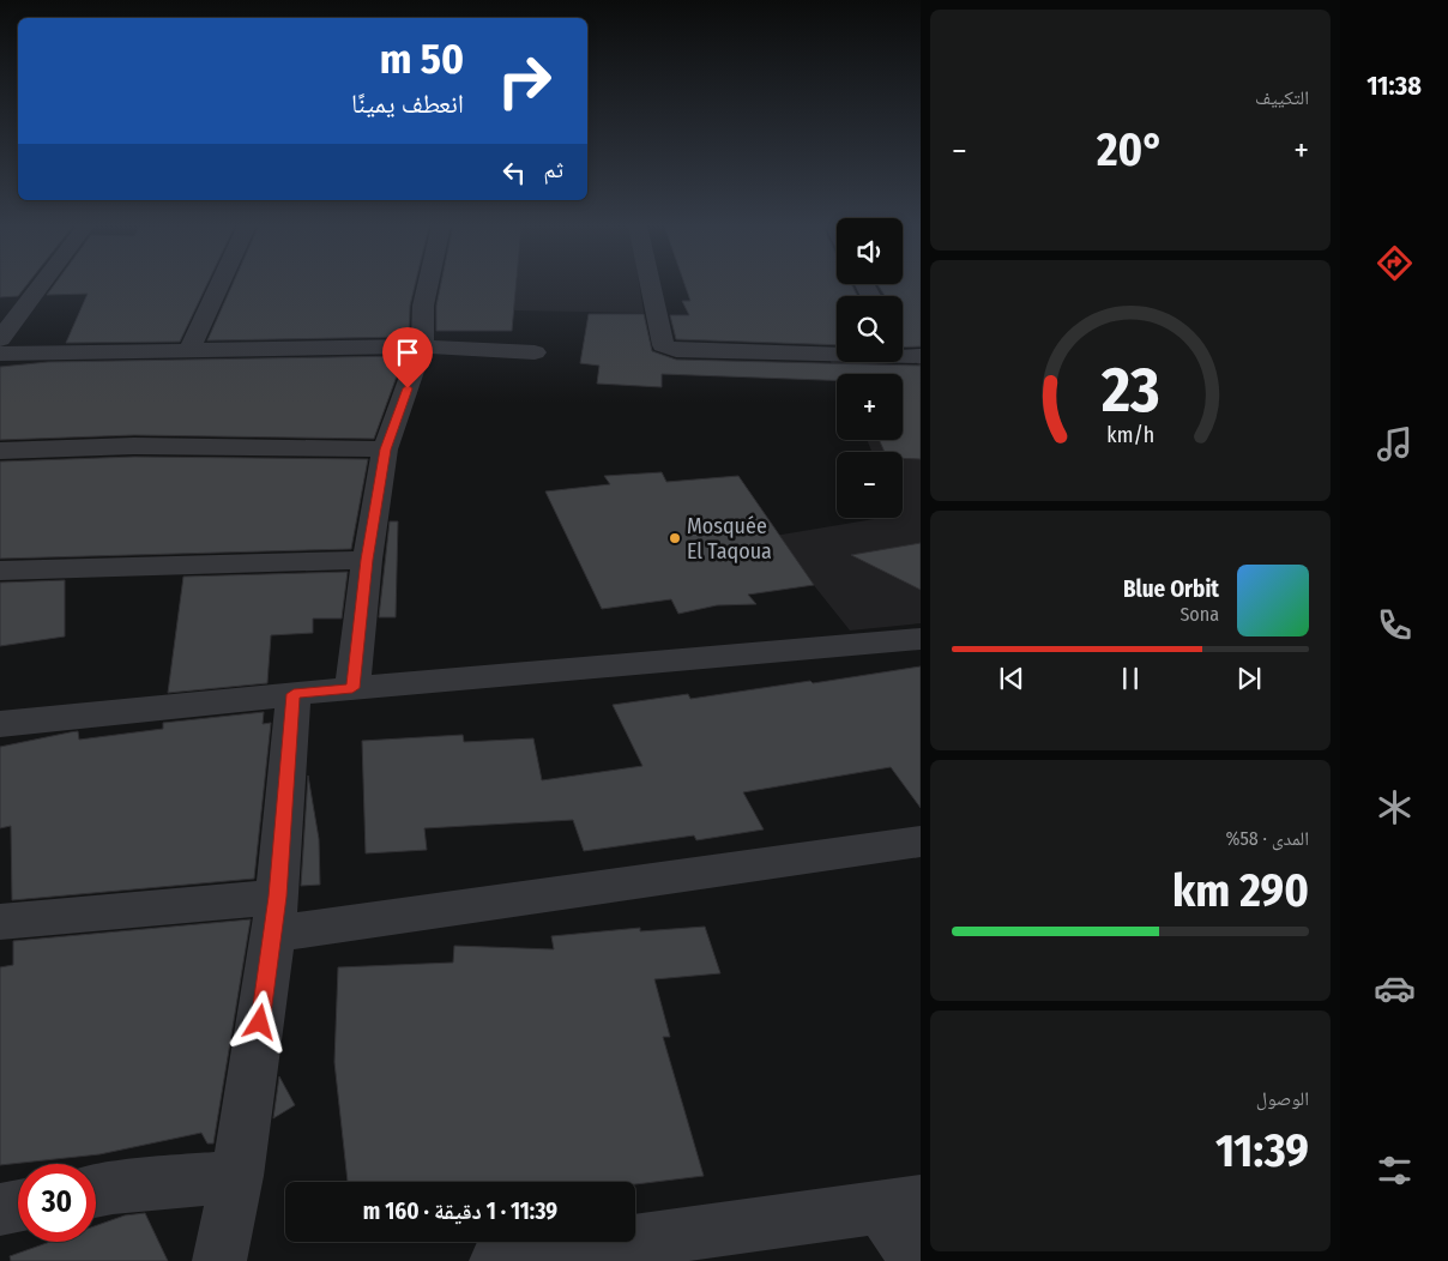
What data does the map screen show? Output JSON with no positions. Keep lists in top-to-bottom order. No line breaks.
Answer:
{"places":["Mosquée El Taqoua"],"page":{"tabs":"11:38","tile":["التكييف",["المدى · 58%","290 km"],["الوصول","11:39"]],"turn":["50 m","انعطف يمينًا"],"heat":["−","20°","+"],"then":"ثم","map_buttons":["+","−"],"song":["Blue Orbit","Sona"],"limit":"30","trip":"11:39 · 1 دقيقة · 160 m","gauge":["23","km/h"]}}
